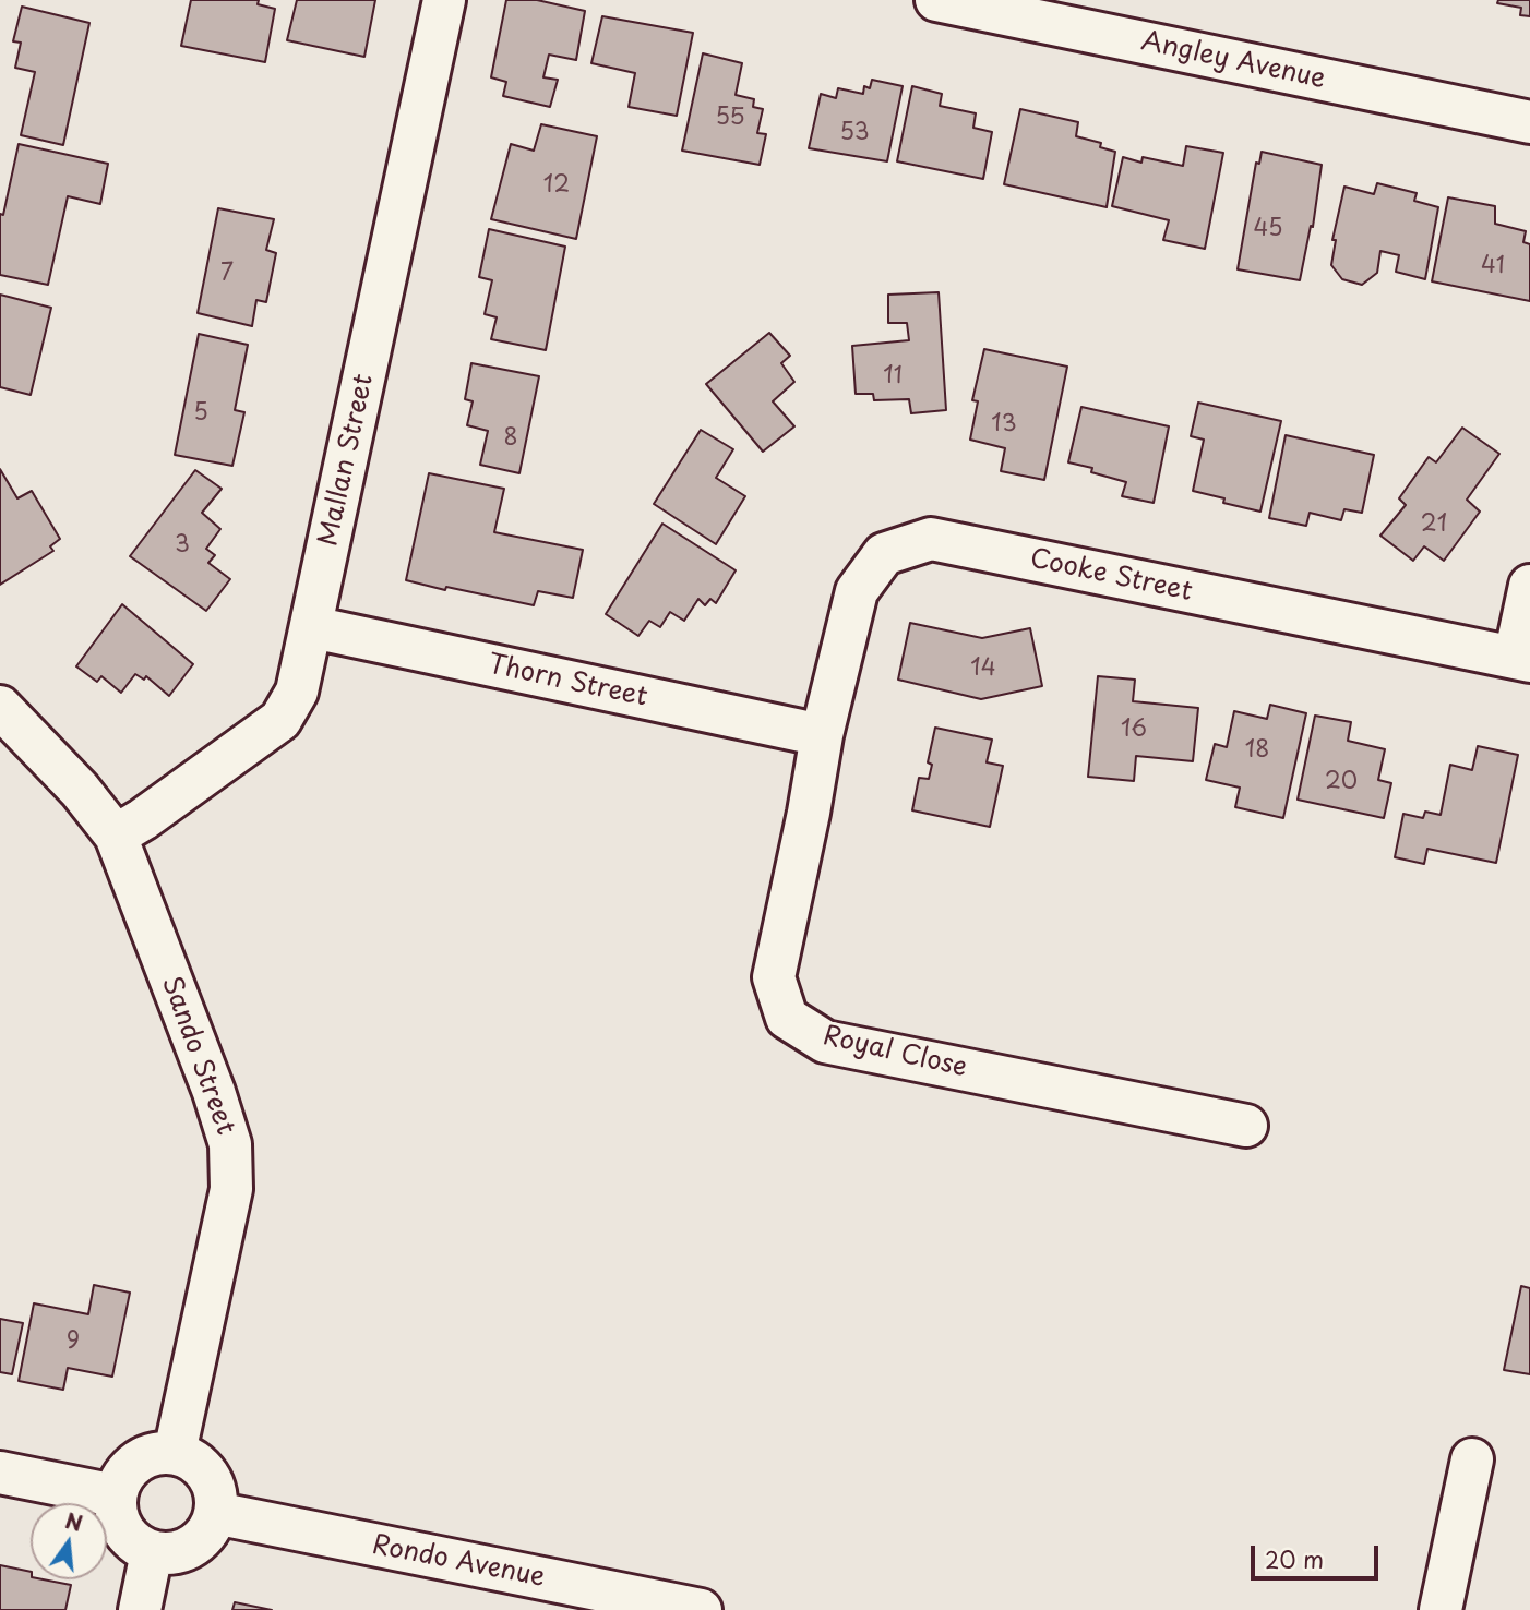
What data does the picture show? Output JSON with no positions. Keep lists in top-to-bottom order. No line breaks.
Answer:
{"streets":{"street":["Angley Avenue","Mallan Street","Cooke Street","Thorn Street","Royal Close","Sando Street","Rondo Avenue"]},"crossings":[["Mallan Street","Thorn Street"],["Mallan Street","Sando Street"],["Cooke Street","Thorn Street"],["Cooke Street","Royal Close"],["Thorn Street","Royal Close"],["Sando Street","Rondo Avenue"]],"house_numbers":["55","53","12","45","41","7","11","5","13","8","21","3","14","16","18","20","9"],"scale_bar":"20 m","north":"top"}
